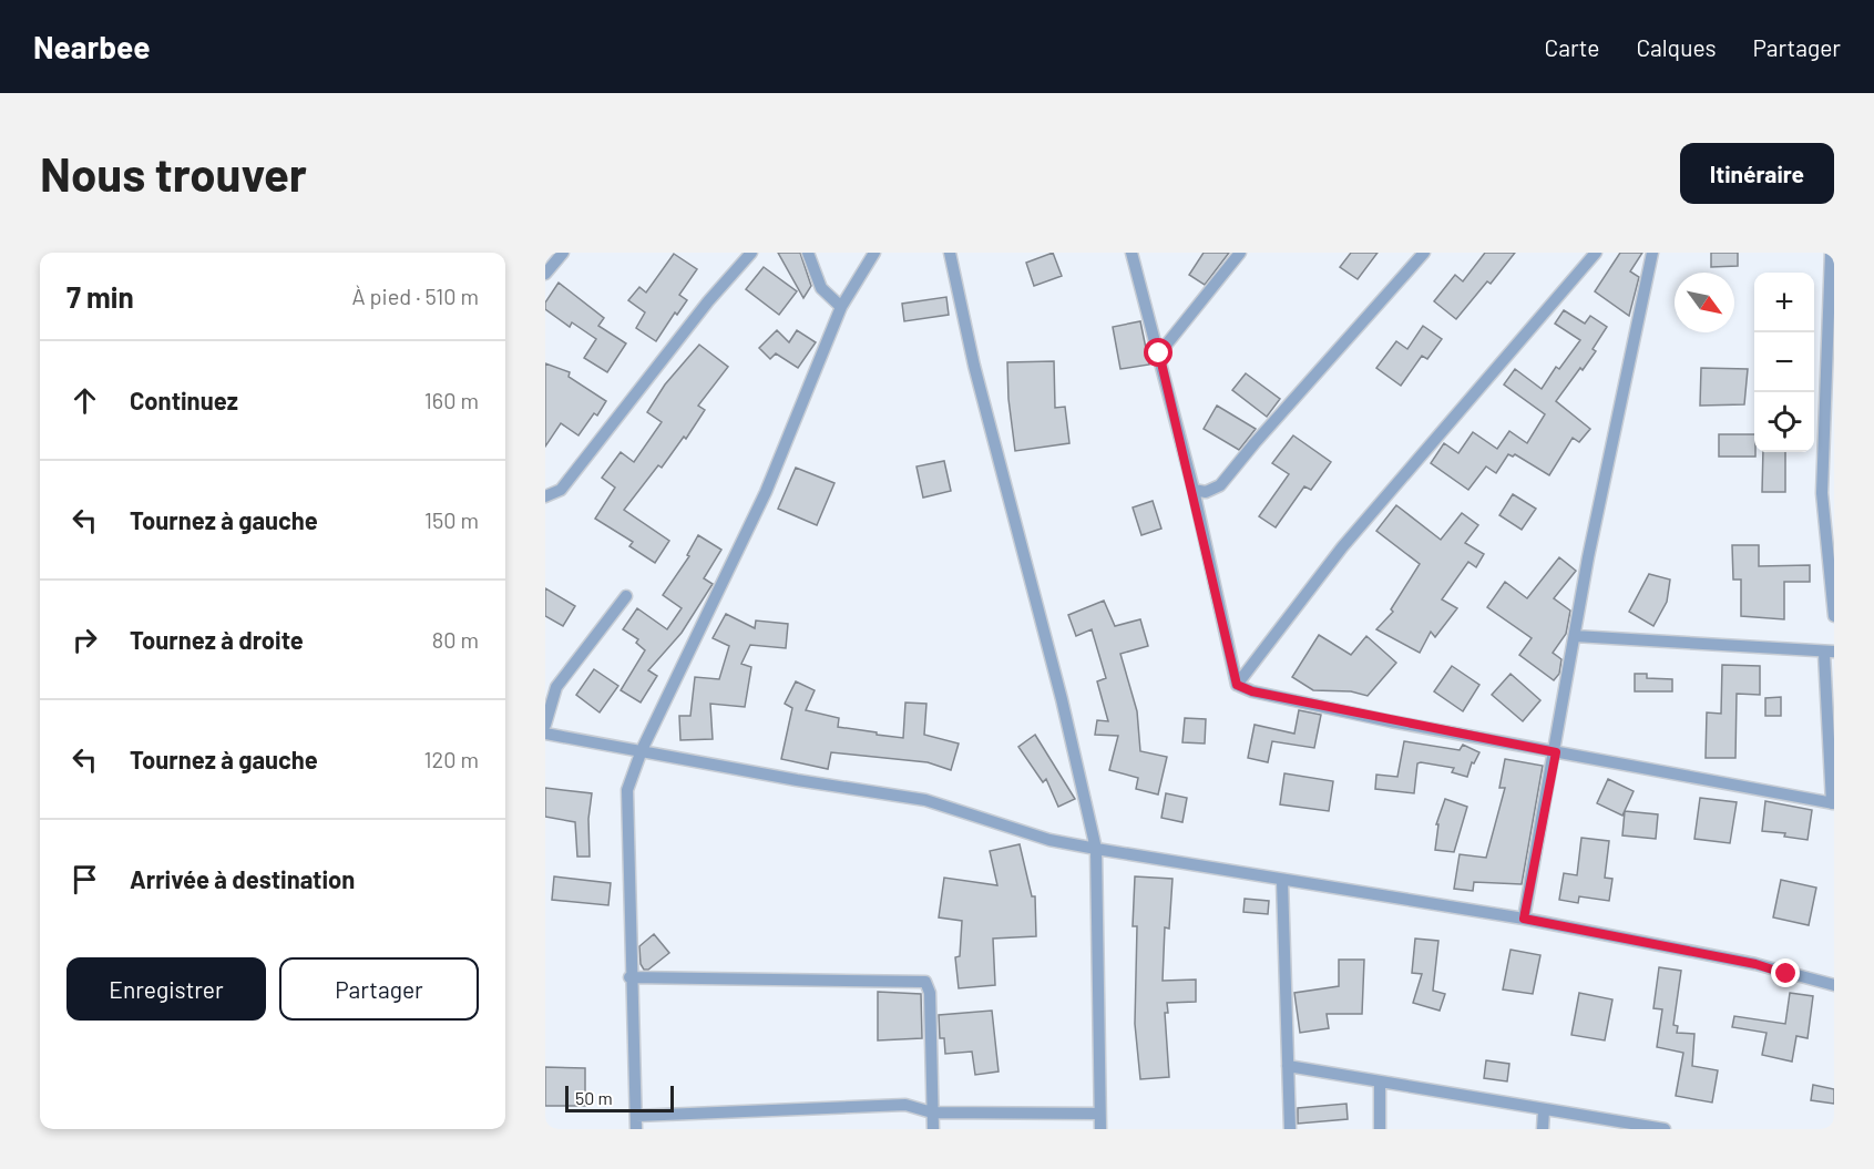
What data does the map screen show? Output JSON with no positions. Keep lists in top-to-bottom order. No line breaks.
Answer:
{"scale_bar":"50 m","north":"bottom right","page":{"header":"Nearbee","nav":["Carte","Calques","Partager"],"buttons":["Itinéraire",["Enregistrer","Partager"]],"title":"Nous trouver","heading":["7 min","À pied · 510 m"],"map_buttons":["+","−"],"list":[["Continuez","160 m"],["Tournez à gauche","150 m"],["Tournez à droite","80 m"],["Tournez à gauche","120 m"],"Arrivée à destination"],"scale":"50 m"}}
